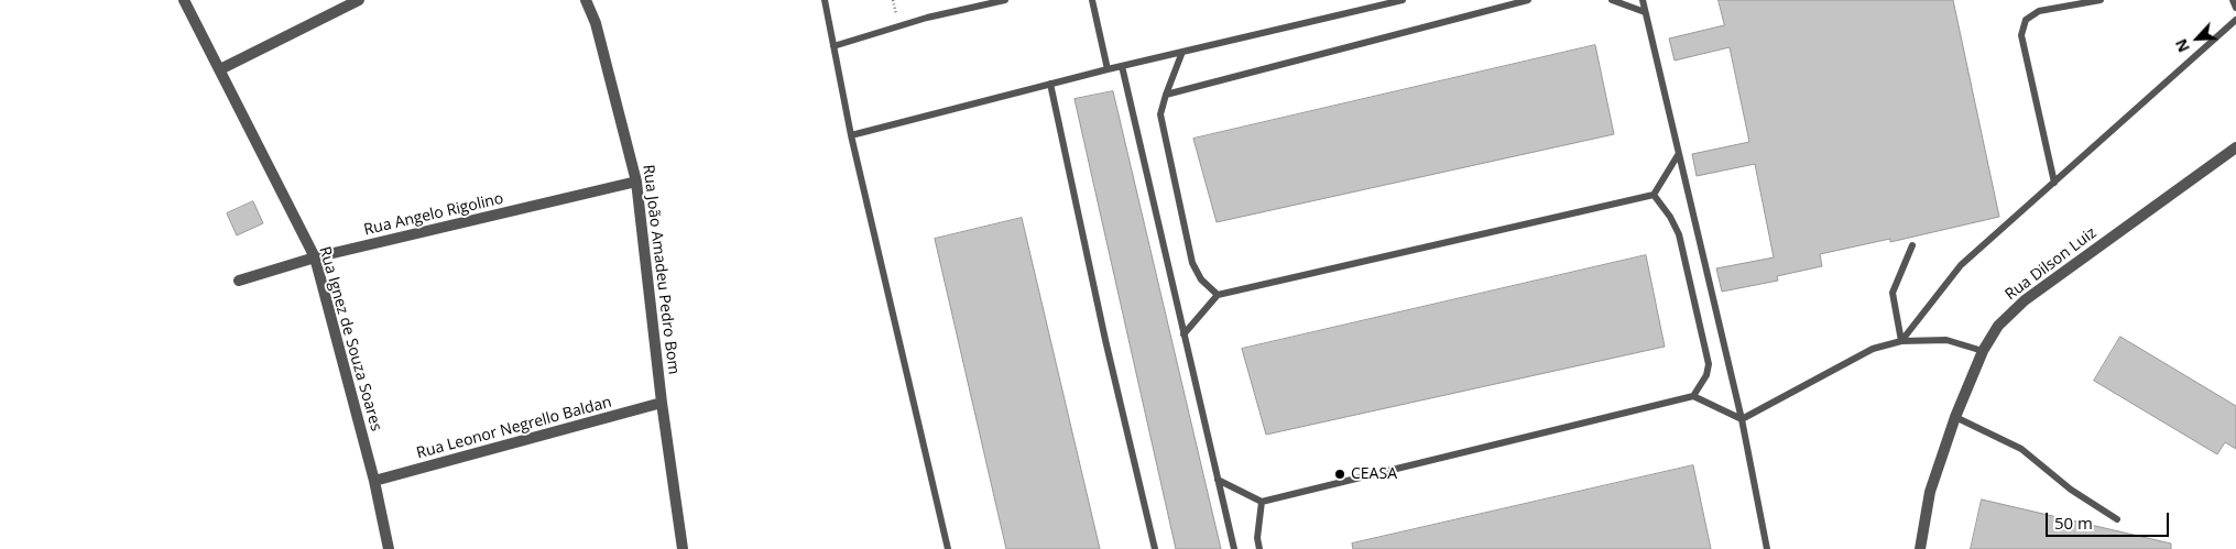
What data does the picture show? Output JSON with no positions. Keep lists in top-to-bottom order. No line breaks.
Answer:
{"streets":{"street":["Rua Angelo Rigolino","Rua Dilson Luiz","Rua João Amadeu Pedro Bom","Rua Ignez de Souza Soares","Rua Leonor Negrello Baldan"]},"crossings":[["Rua Angelo Rigolino","Rua João Amadeu Pedro Bom"],["Rua Angelo Rigolino","Rua Ignez de Souza Soares"],["Rua João Amadeu Pedro Bom","Rua Leonor Negrello Baldan"],["Rua Ignez de Souza Soares","Rua Leonor Negrello Baldan"]],"places":["CEASA"],"scale_bar":"50 m","north":"bottom left"}
